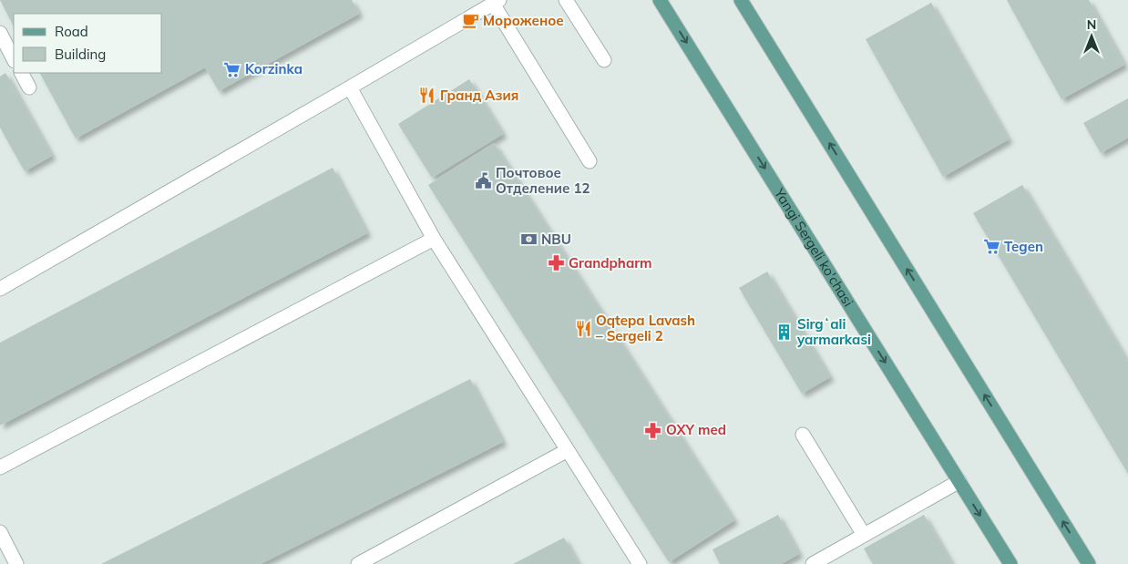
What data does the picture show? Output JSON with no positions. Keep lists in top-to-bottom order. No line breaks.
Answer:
{"streets":{"main road":["Yangi Sergeli ko'chasi"]},"places":{"cafe":["Мороженое"],"supermarket":["Korzinka","Tegen"],"restaurant":["Гранд Азия","Oqtepa Lavash – Sergeli 2"],"public building":["Почтовое Отделение 12"],"bank":["NBU"],"pharmacy":["Grandpharm","OXY med"],"building":["Sirgʻali yarmarkasi"]},"legend":["Road","Building"],"north":"top"}
